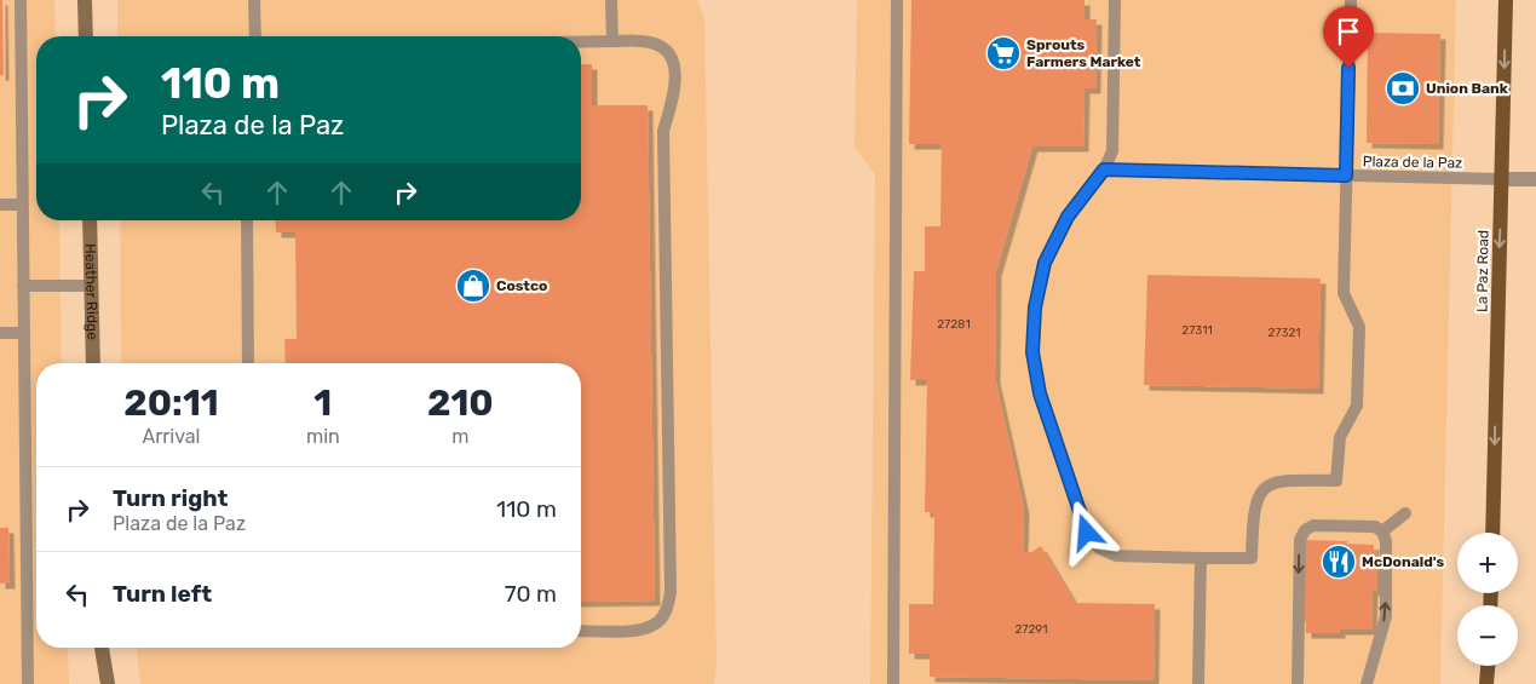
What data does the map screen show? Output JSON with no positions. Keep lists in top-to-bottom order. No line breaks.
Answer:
{"streets":{"main road":["La Paz Road"],"street":["Heather Ridge"],"lane":["Plaza de la Paz"]},"crossings":[["Plaza de la Paz","La Paz Road"]],"one_way":["La Paz Road"],"places":{"supermarket":["Sprouts Farmers Market"],"bank":["Union Bank"],"shop":["Costco"],"restaurant":["McDonald's"]},"house_numbers":["27281","27311","27321","27291"],"page":{"turn":["110 m","Plaza de la Paz"],"eta":["20:11","Arrival","1","min","210","m"],"list":[{"name":"Turn right","note":"Plaza de la Paz","value":"110 m"},{"name":"Turn left","value":"70 m"}],"map_buttons":["+","−"]}}
